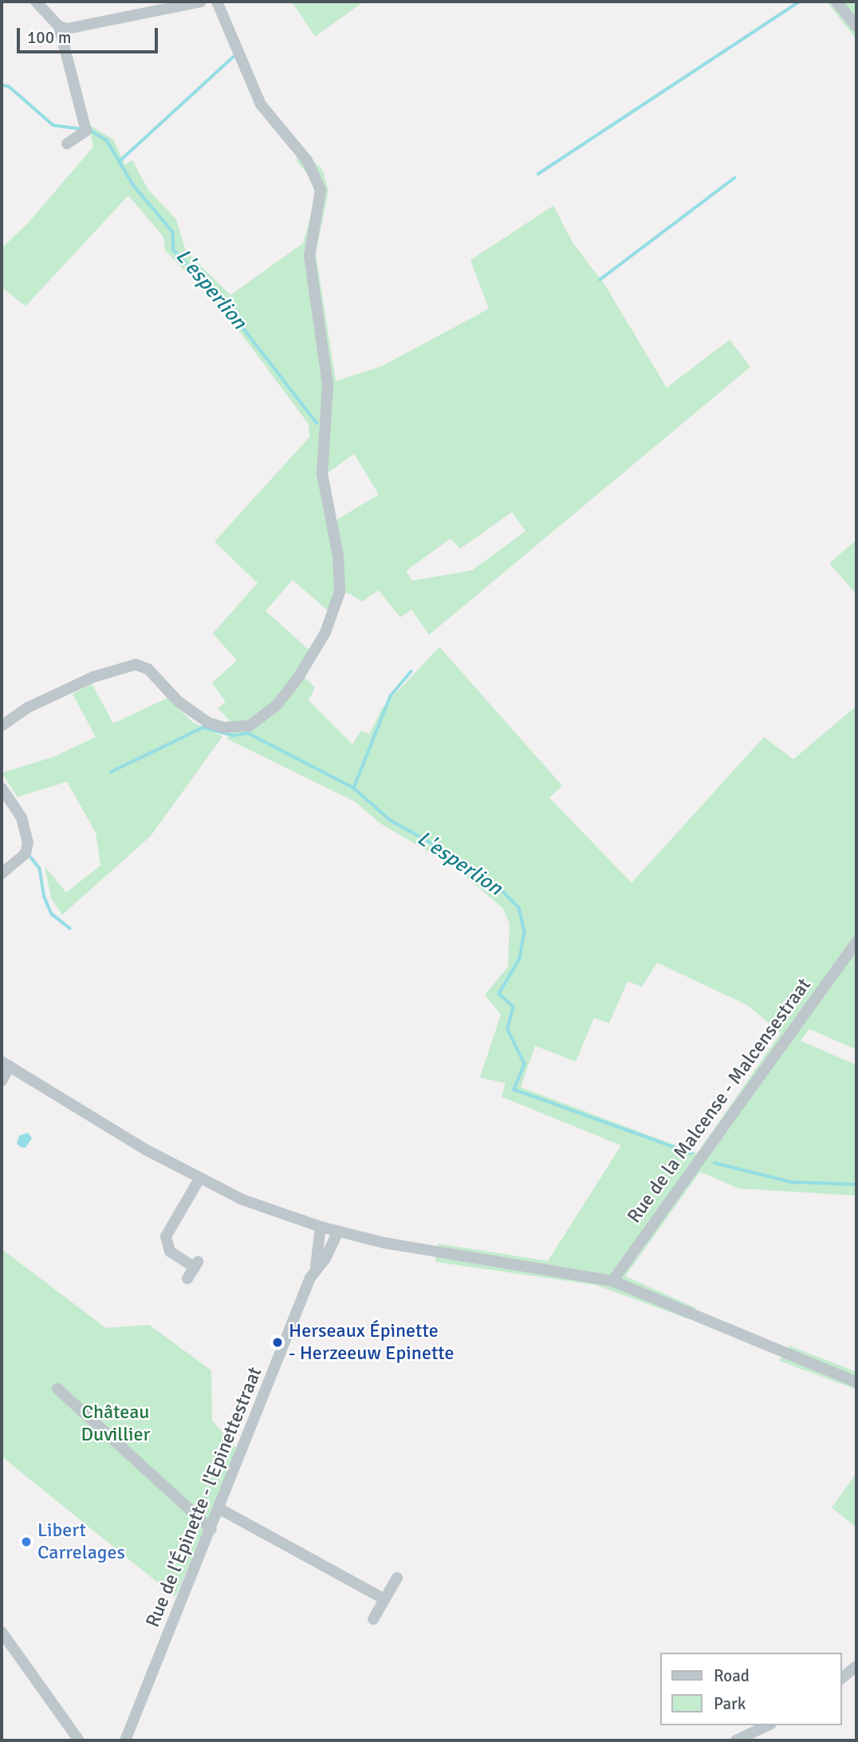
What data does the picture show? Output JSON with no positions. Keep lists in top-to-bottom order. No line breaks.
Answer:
{"streets":{"street":["Rue de la Malcense - Malcensestraat","Rue de l'Épinette - l'Epinettestraat"]},"water":["L'esperlion"],"parks":["Château Duvillier"],"places":["Herseaux Épinette - Herzeeuw Epinette","Libert Carrelages"],"legend":["Road","Park"],"scale_bar":"100 m"}
